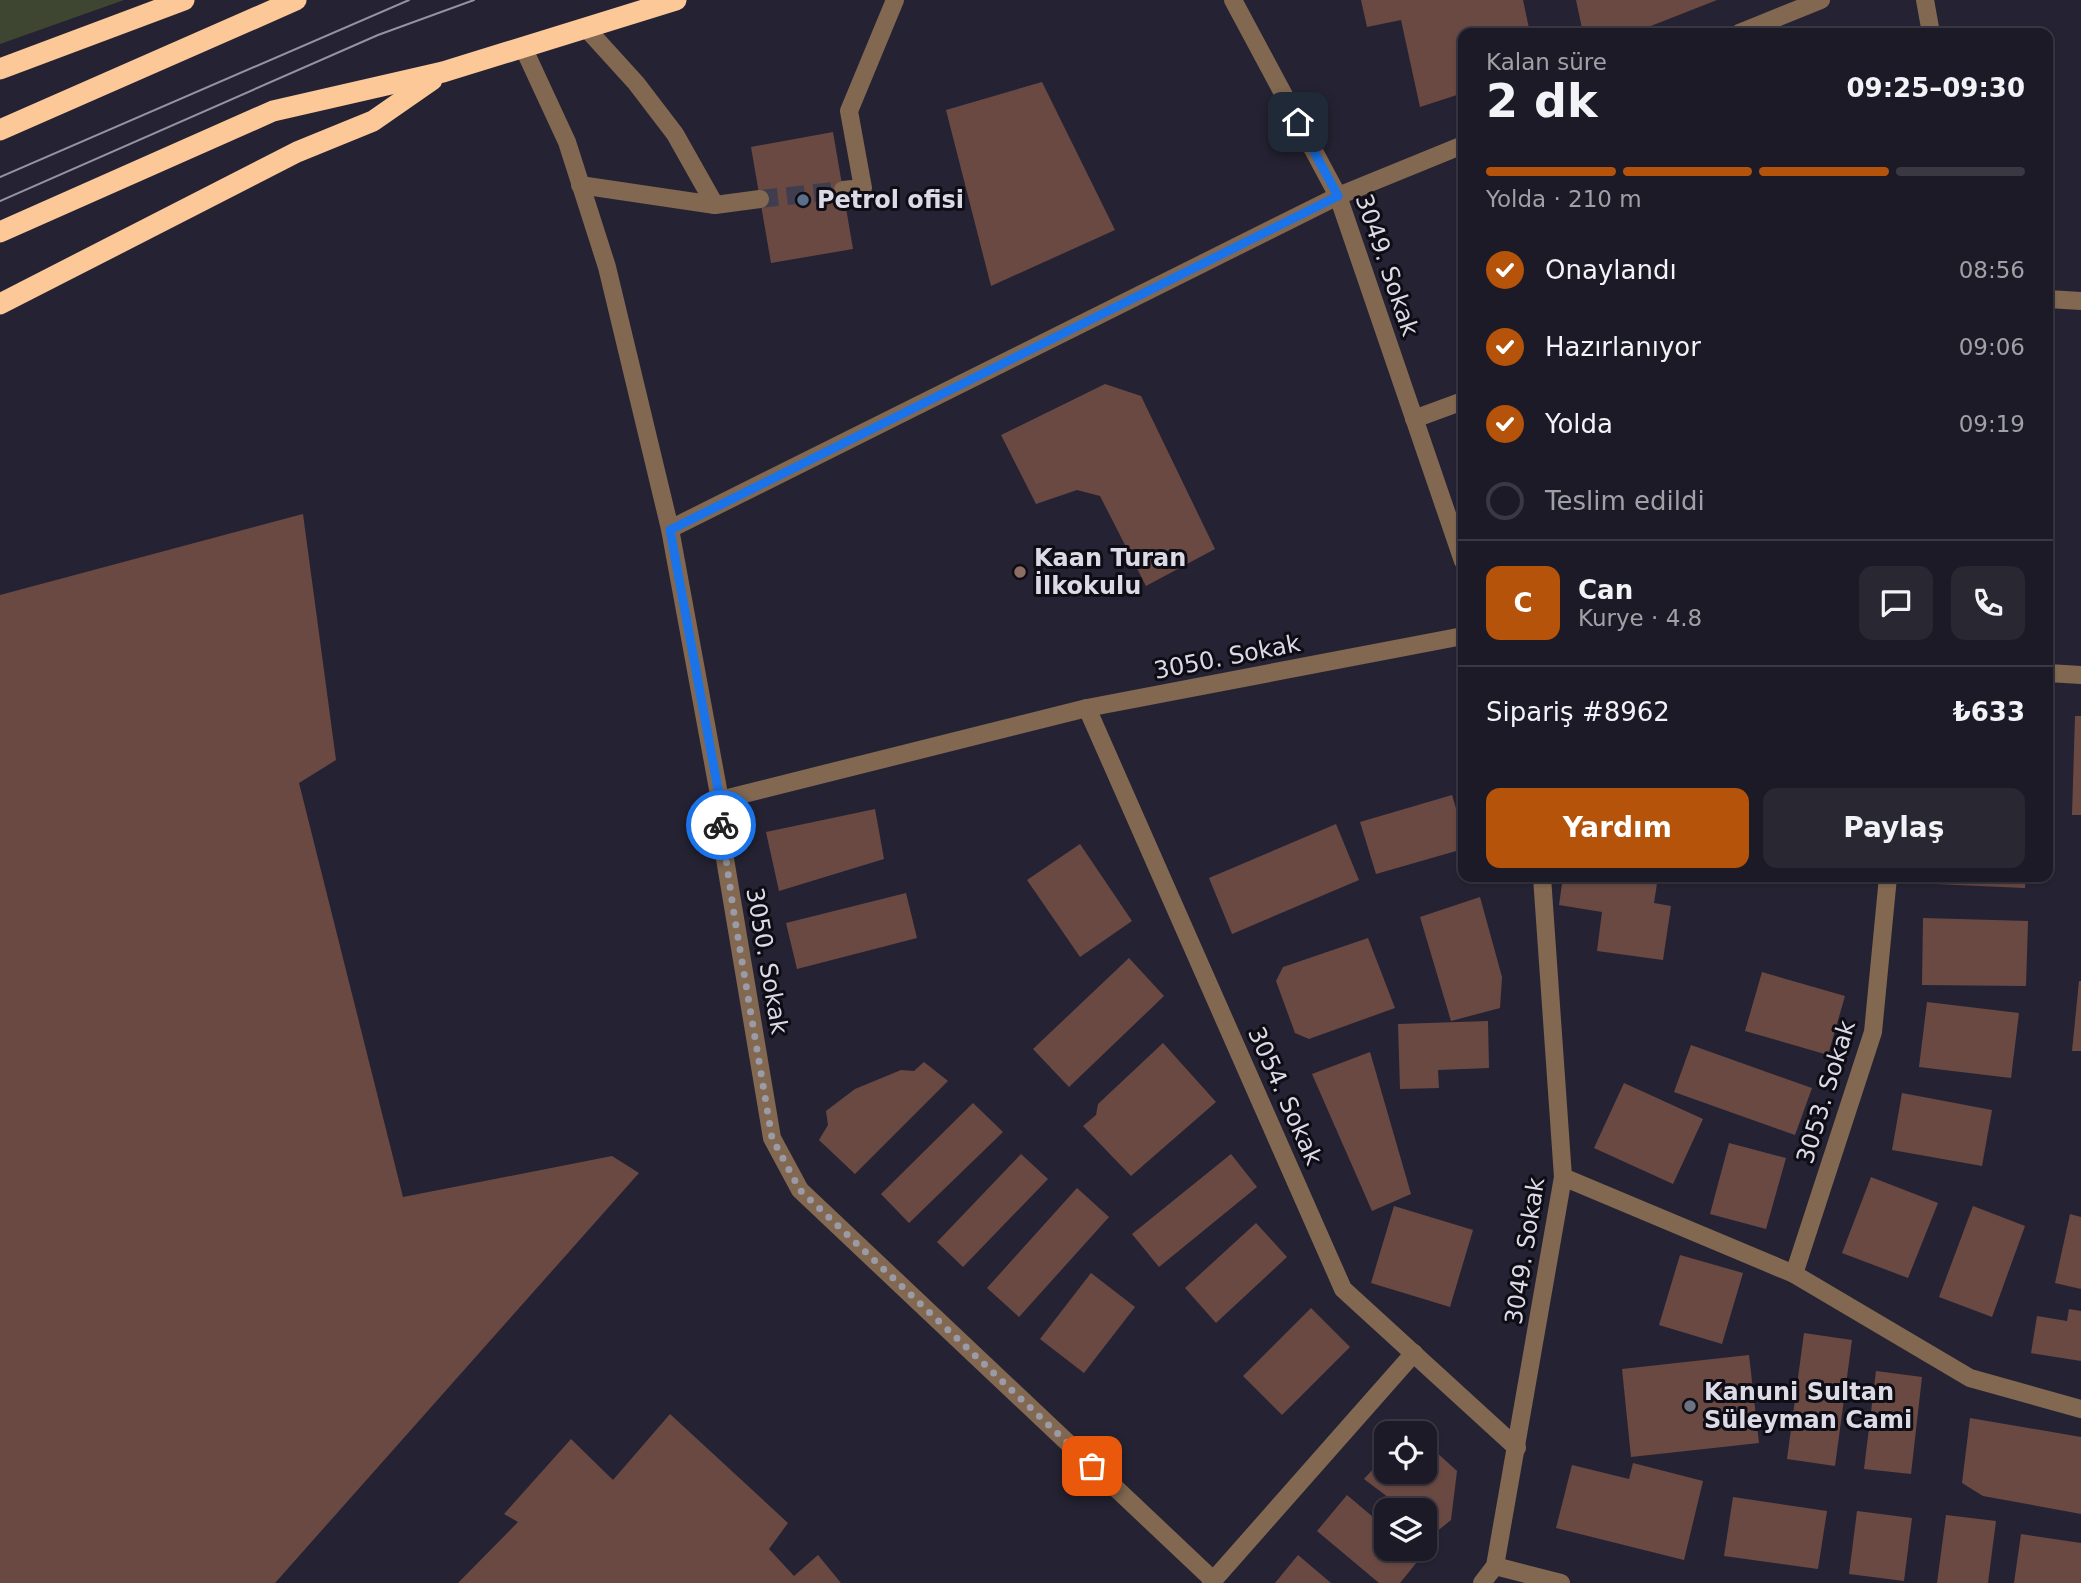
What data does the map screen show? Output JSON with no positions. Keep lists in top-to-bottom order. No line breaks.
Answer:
{"streets":{"street":["3049. Sokak","3050. Sokak","3053. Sokak","3054. Sokak"]},"crossings":[["3049. Sokak","3054. Sokak"],["3050. Sokak","3054. Sokak"]],"places":["Petrol ofisi","Kaan Turan İlkokulu","Kanuni Sultan Süleyman Cami"],"page":{"heading":["2 dk","Kalan süre","09:25–09:30"],"panel":["Can","Kurye · 4.8","Sipariş #8962","₺633"],"bar":"Yolda · 210 m","list":[["Onaylandı","08:56"],["Hazırlanıyor","09:06"],["Yolda","09:19"],"Teslim edildi"],"round":"C","buttons":["Yardım","Paylaş"]}}
